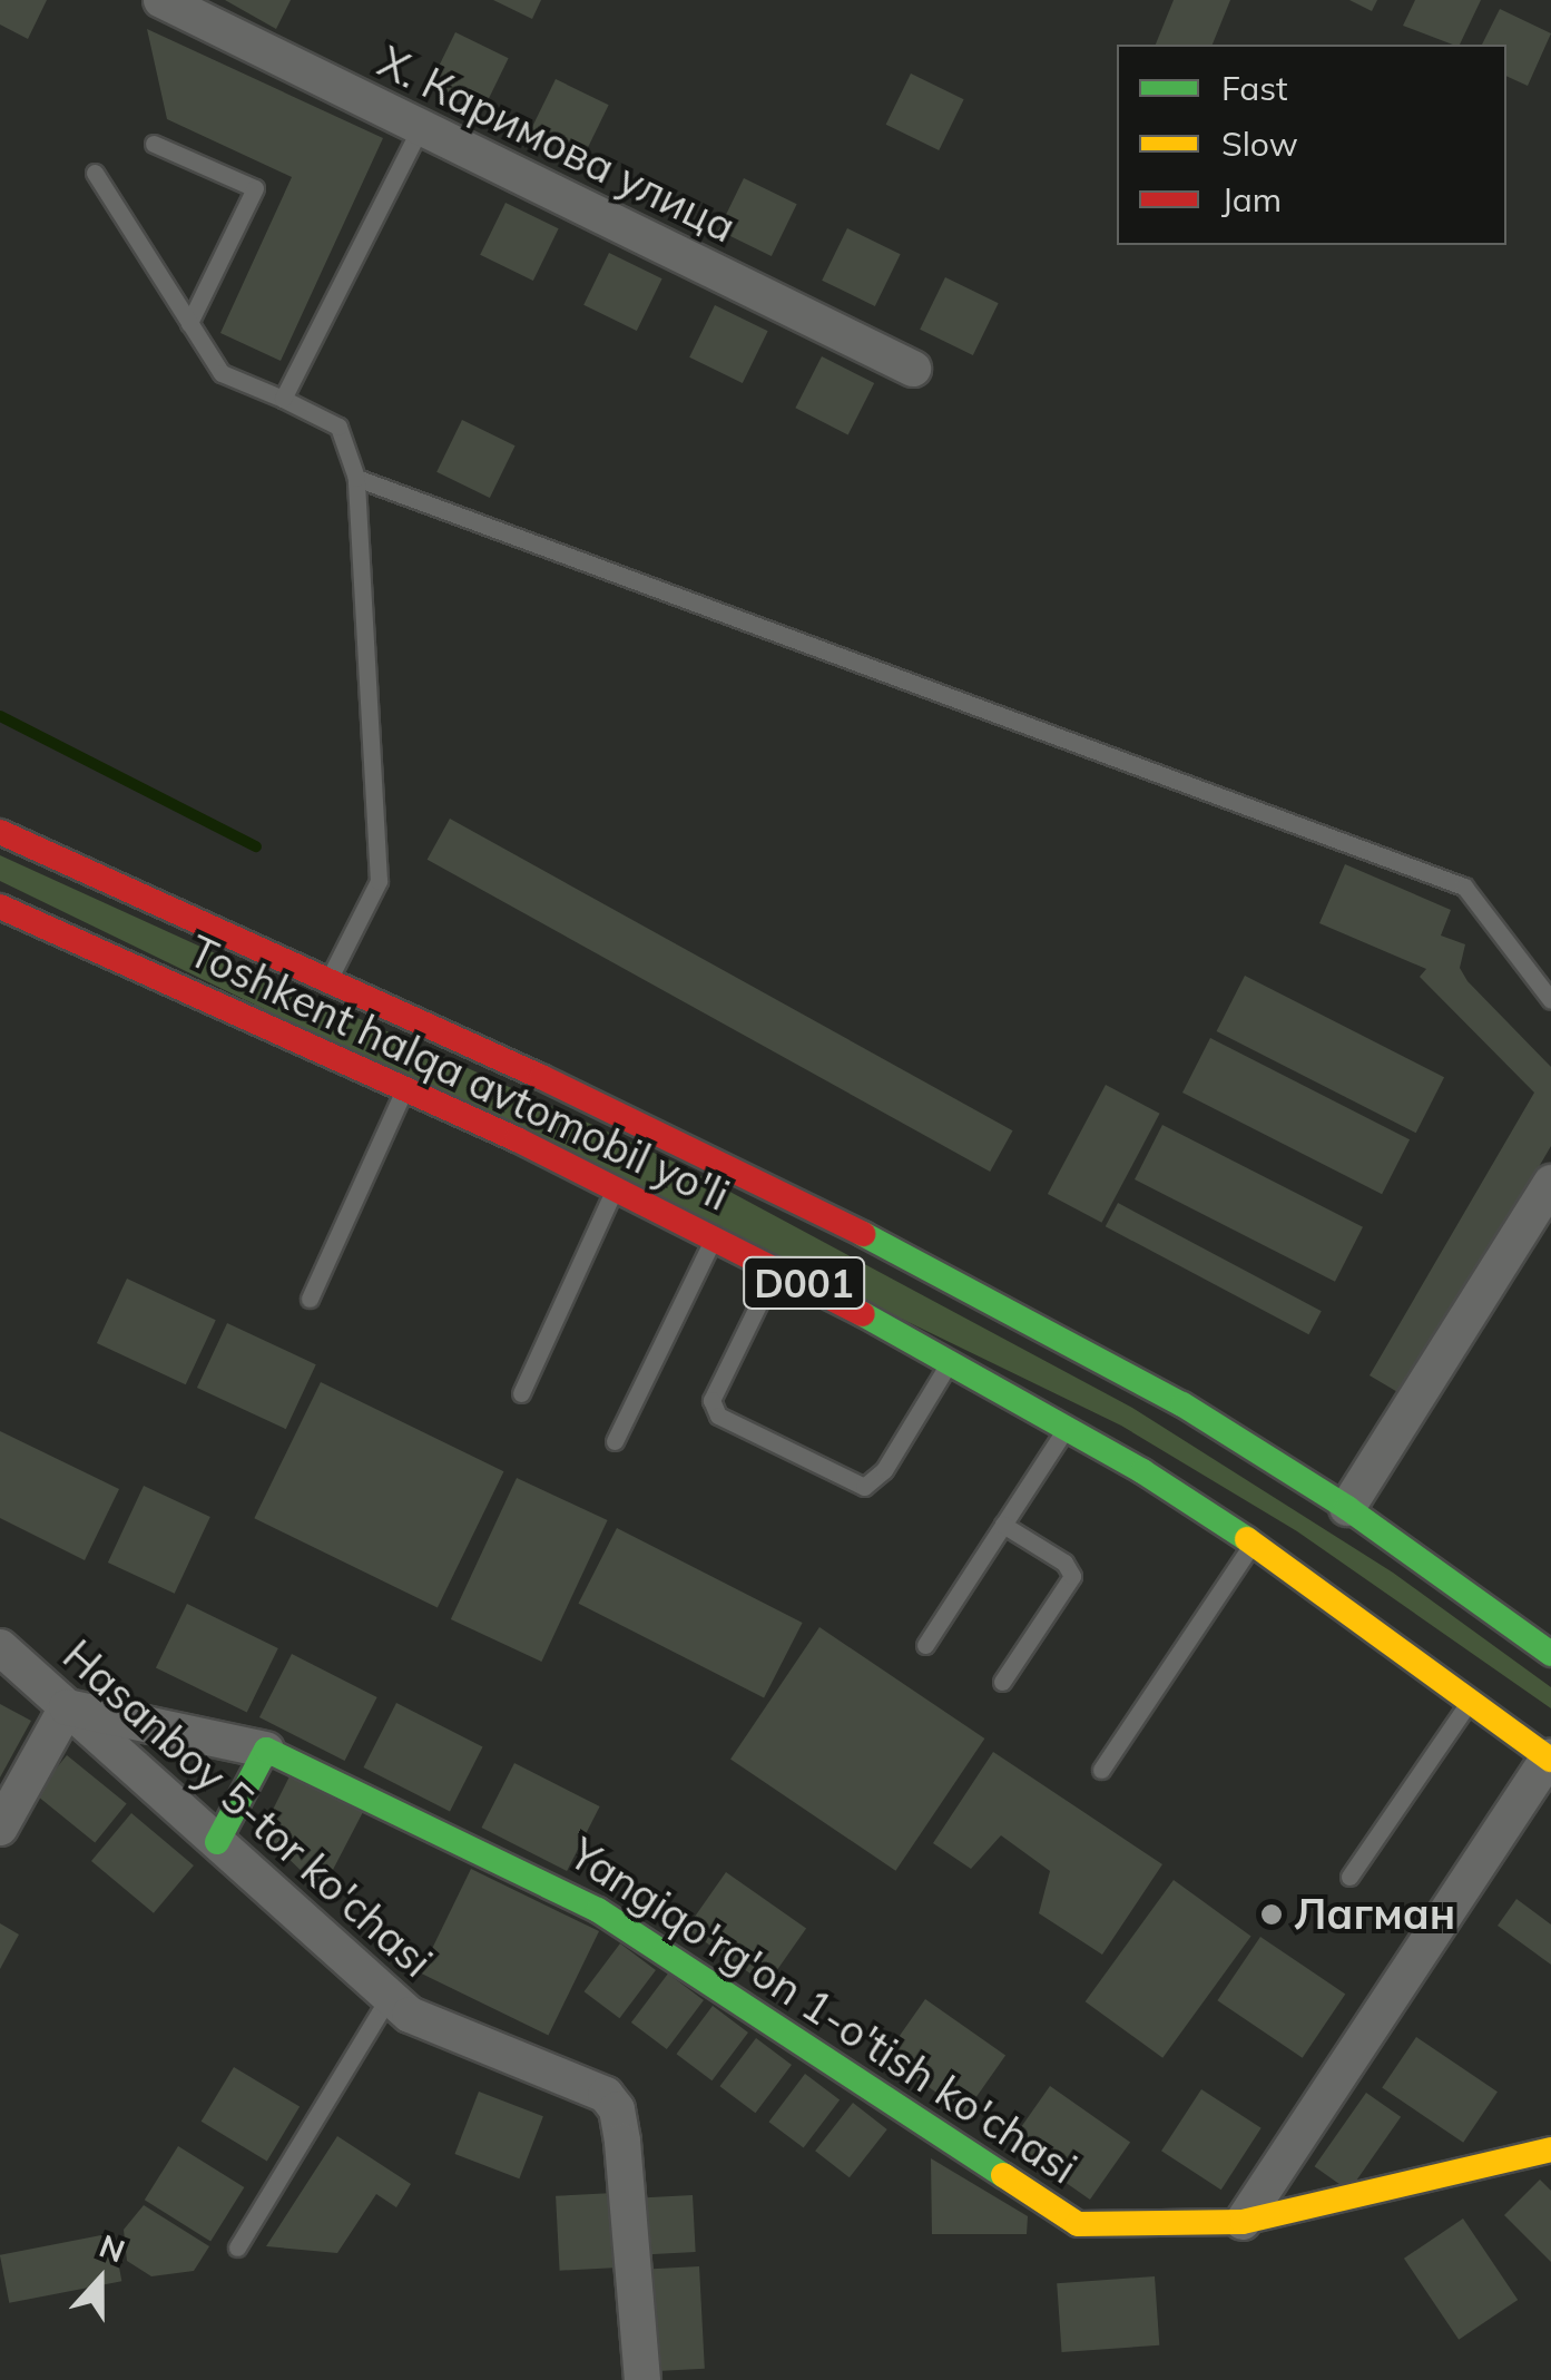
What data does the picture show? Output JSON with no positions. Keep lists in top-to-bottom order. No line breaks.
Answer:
{"streets":{"main road":["Toshkent halqa avtomobil yo'li","D001","Yangiqo'rg'on 1-o'tish ko'chasi"],"street":["Х. Каримова улица","Hasanboy 5-tor ko'chasi"]},"places":["Лагман"],"legend":["Fast","Slow","Jam"],"north":"top"}
